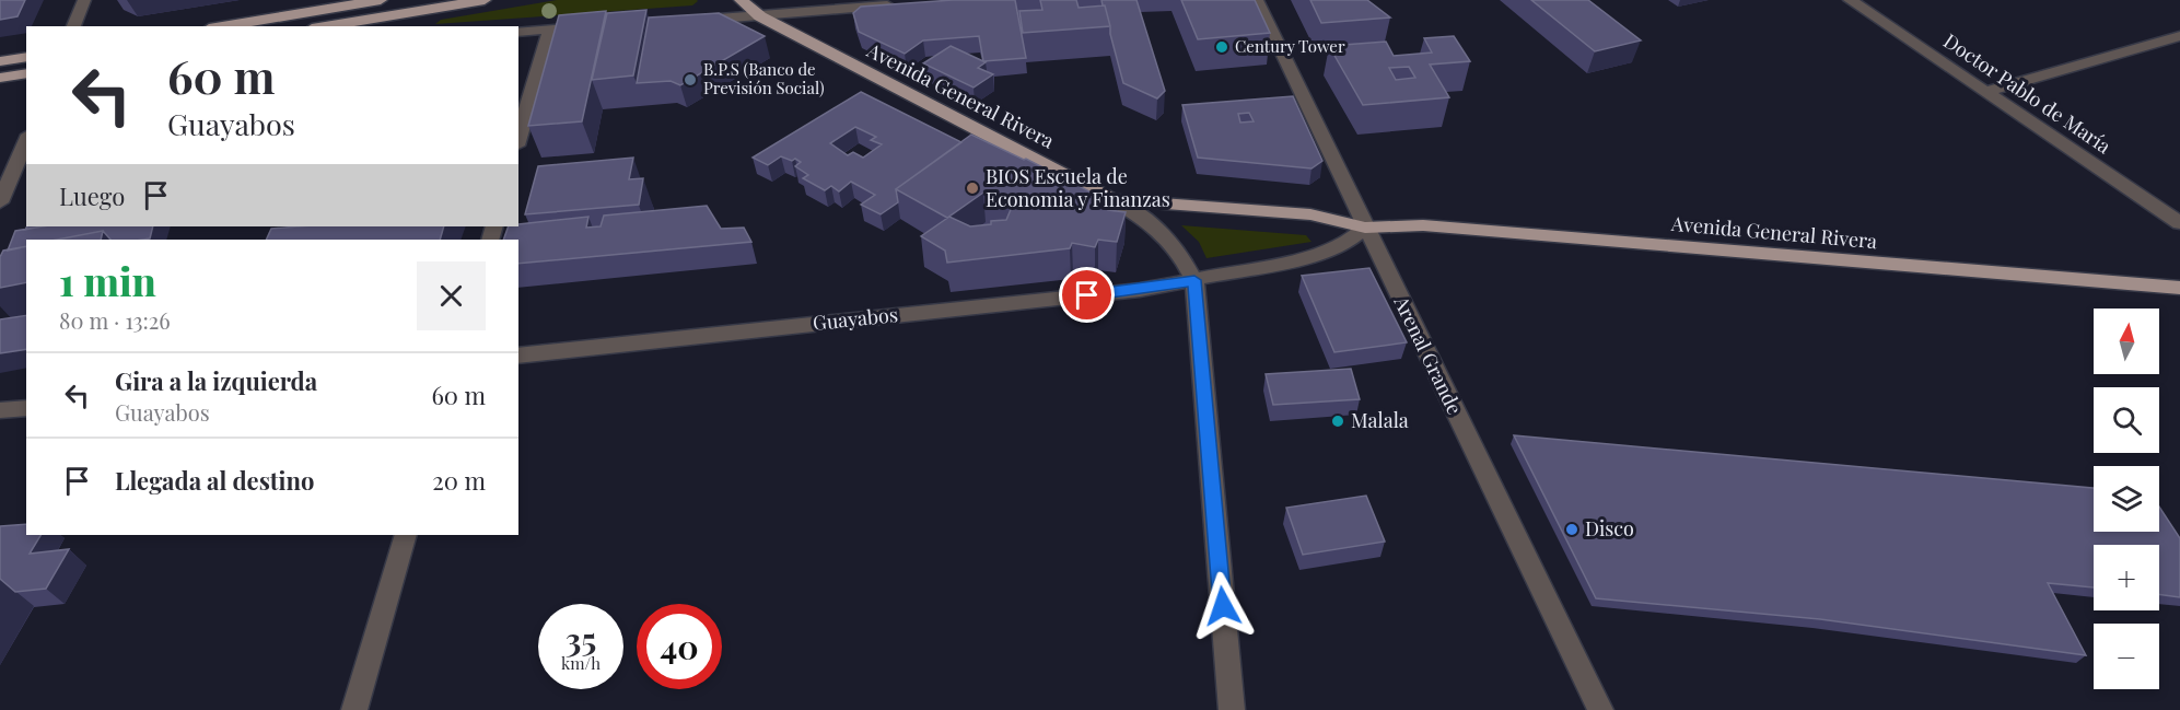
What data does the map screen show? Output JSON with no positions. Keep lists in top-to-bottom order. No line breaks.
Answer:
{"streets":{"main road":["Avenida General Rivera"],"street":["Doctor Pablo de María","Guayabos","Arenal Grande"]},"crossings":[["Avenida General Rivera","Arenal Grande"]],"places":["Century Tower","B.P.S (Banco de Previsión Social)","BIOS Escuela de Economia y Finanzas","Malala","Disco"],"north":"top","page":{"turn":["60 m","Guayabos"],"then":"Luego","heading":["1 min","80 m · 13:26"],"map_buttons":["+","−"],"list":[{"name":"Gira a la izquierda","note":"Guayabos","value":"60 m"},{"name":"Llegada al destino","value":"20 m"}],"speed":"35 km/h","limit":"40"}}
